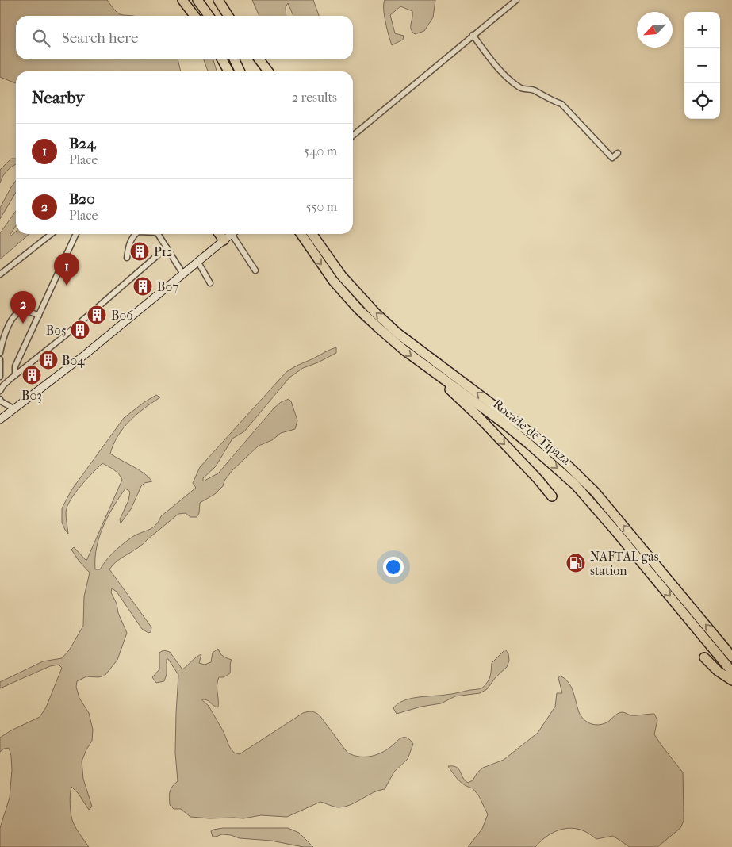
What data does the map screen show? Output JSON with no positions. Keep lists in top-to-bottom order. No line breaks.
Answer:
{"streets":{"highway":["Rocade de Tipaza"]},"places":{"building":["P12","B07","B06","B05","B04","B03"],"fuel station":["NAFTAL gas station"]},"north":"bottom left","page":{"map_buttons":["+","−"],"search":"Search here","heading":["Nearby","2 results"],"list":[{"mark":"1","name":"B24","note":"Place","value":"540 m"},{"mark":"2","name":"B20","note":"Place","value":"550 m"}],"pins":["1","2"]}}
